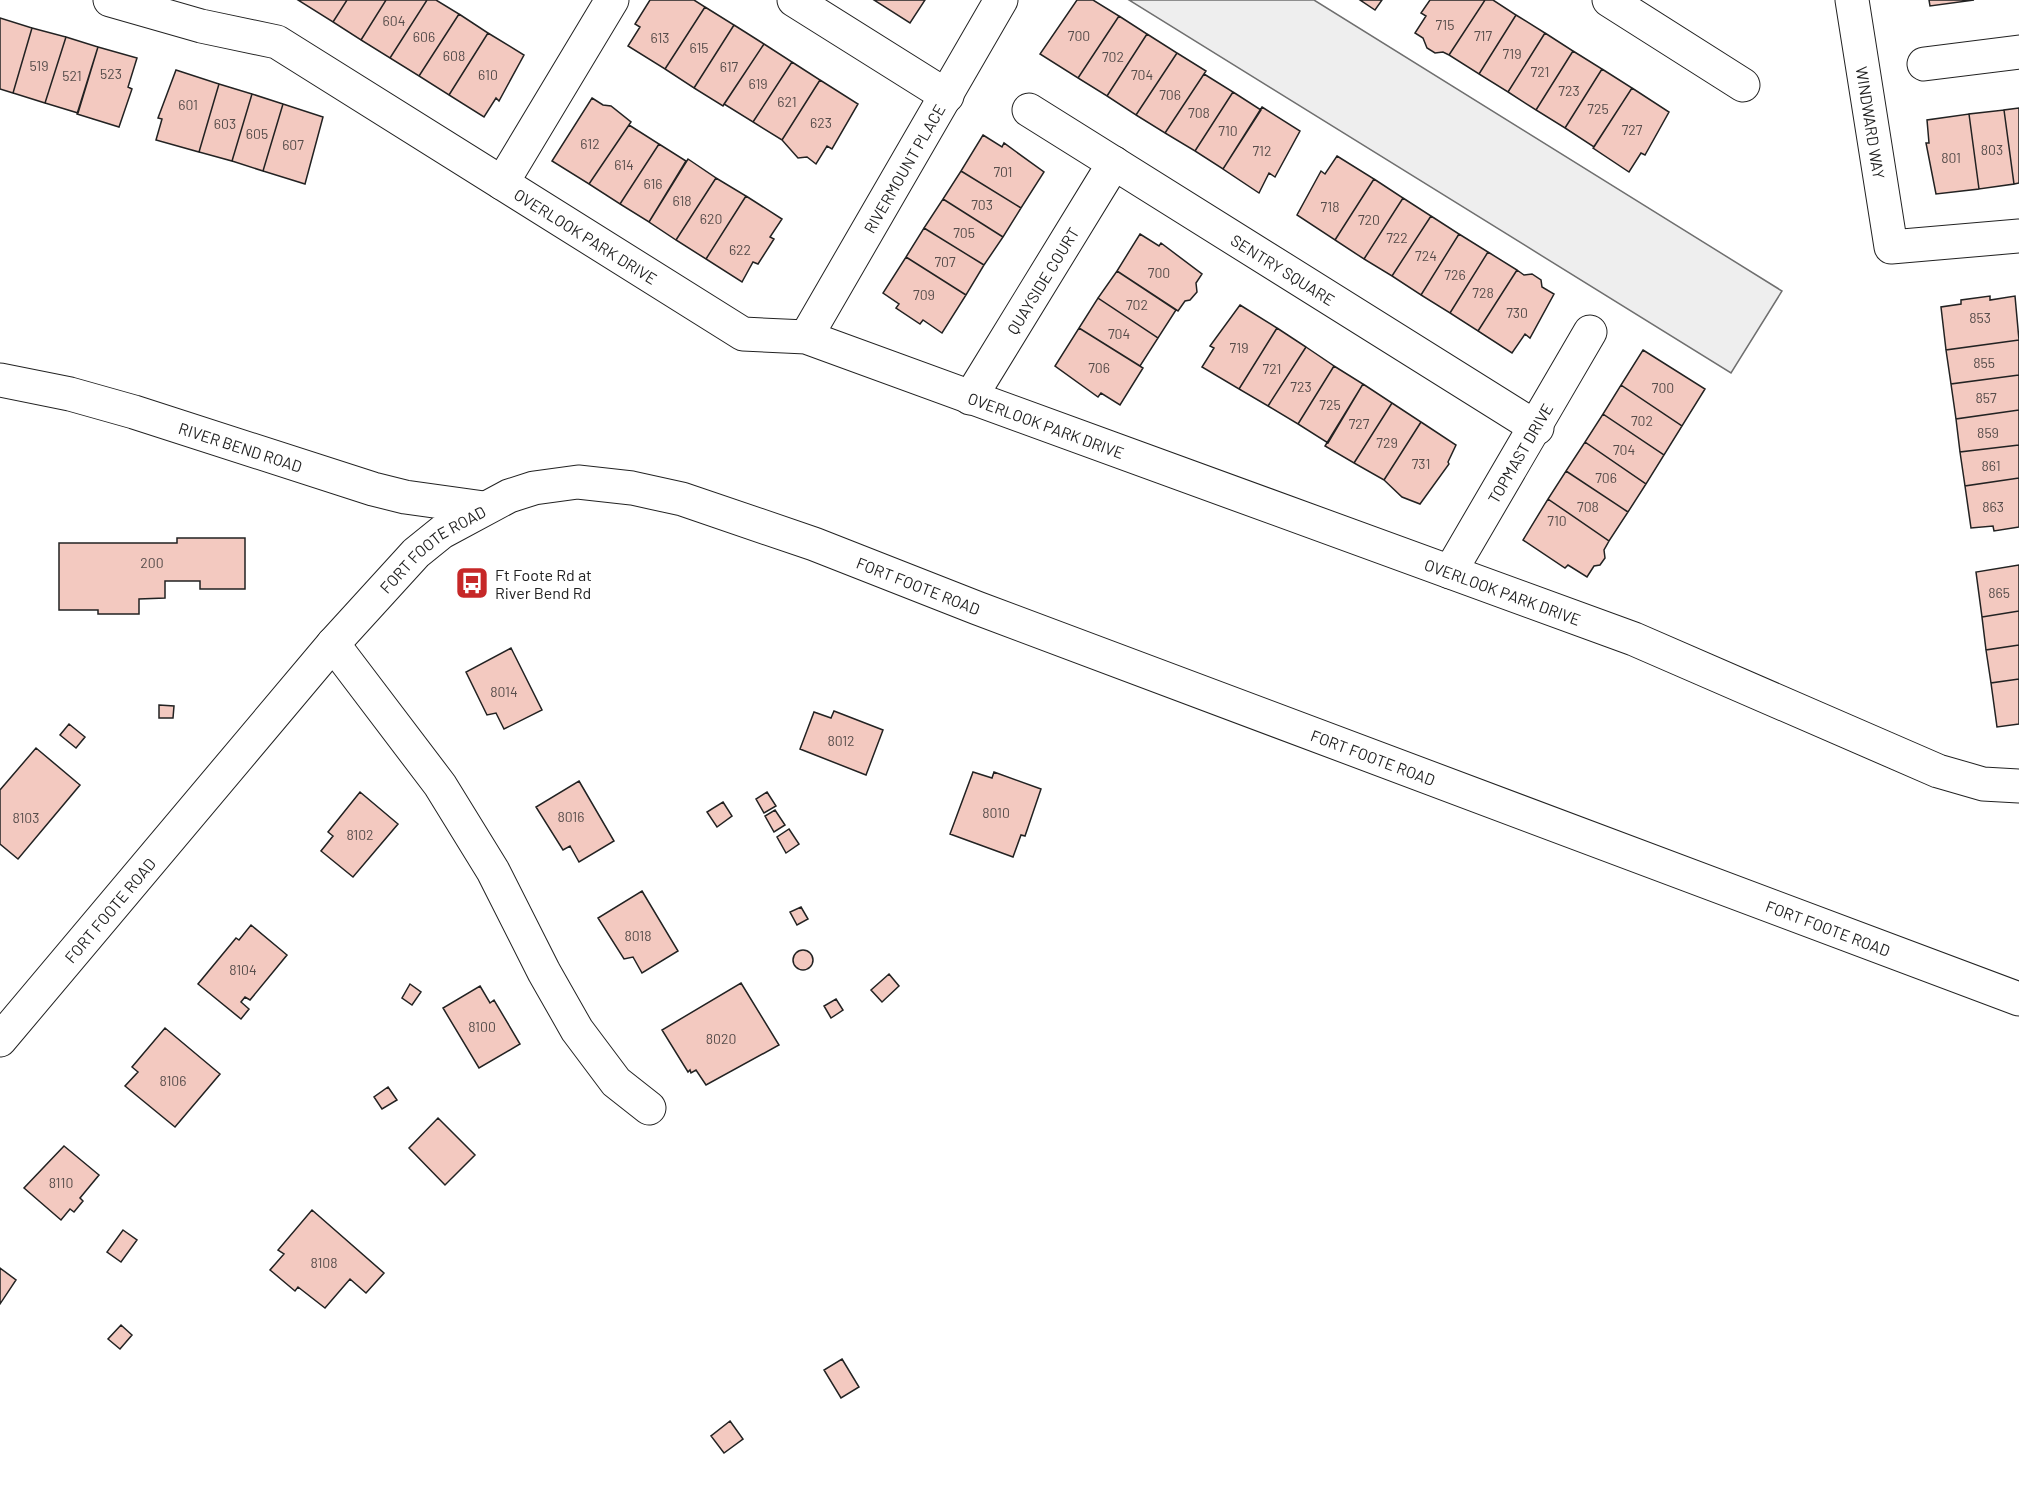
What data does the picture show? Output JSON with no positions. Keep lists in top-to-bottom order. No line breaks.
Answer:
{"streets":{"street":["WINDWARD WAY","RIVERMOUNT PLACE","OVERLOOK PARK DRIVE","SENTRY SQUARE","QUAYSIDE COURT","RIVER BEND ROAD","TOPMAST DRIVE","FORT FOOTE ROAD"]},"crossings":[["RIVERMOUNT PLACE","OVERLOOK PARK DRIVE"],["OVERLOOK PARK DRIVE","QUAYSIDE COURT"],["OVERLOOK PARK DRIVE","TOPMAST DRIVE"],["SENTRY SQUARE","QUAYSIDE COURT"],["SENTRY SQUARE","TOPMAST DRIVE"],["RIVER BEND ROAD","FORT FOOTE ROAD"]],"places":{"bus stop":["Ft Foote Rd at River Bend Rd"]},"house_numbers":["604","715","700","717","606","613","615","719","608","702","519","617","721","523","610","704","521","619","723","706","621","601","725","708","623","603","727","710","605","612","607","803","712","801","614","701","616","618","703","718","620","720","705","722","622","724","707","700","726","728","709","702","730","853","704","719","855","706","721","723","700","857","725","702","727","859","729","704","731","861","706","708","863","710","200","865","8014","8012","8010","8016","8103","8102","8018","8104","8100","8020","8106","8110","8108"]}
